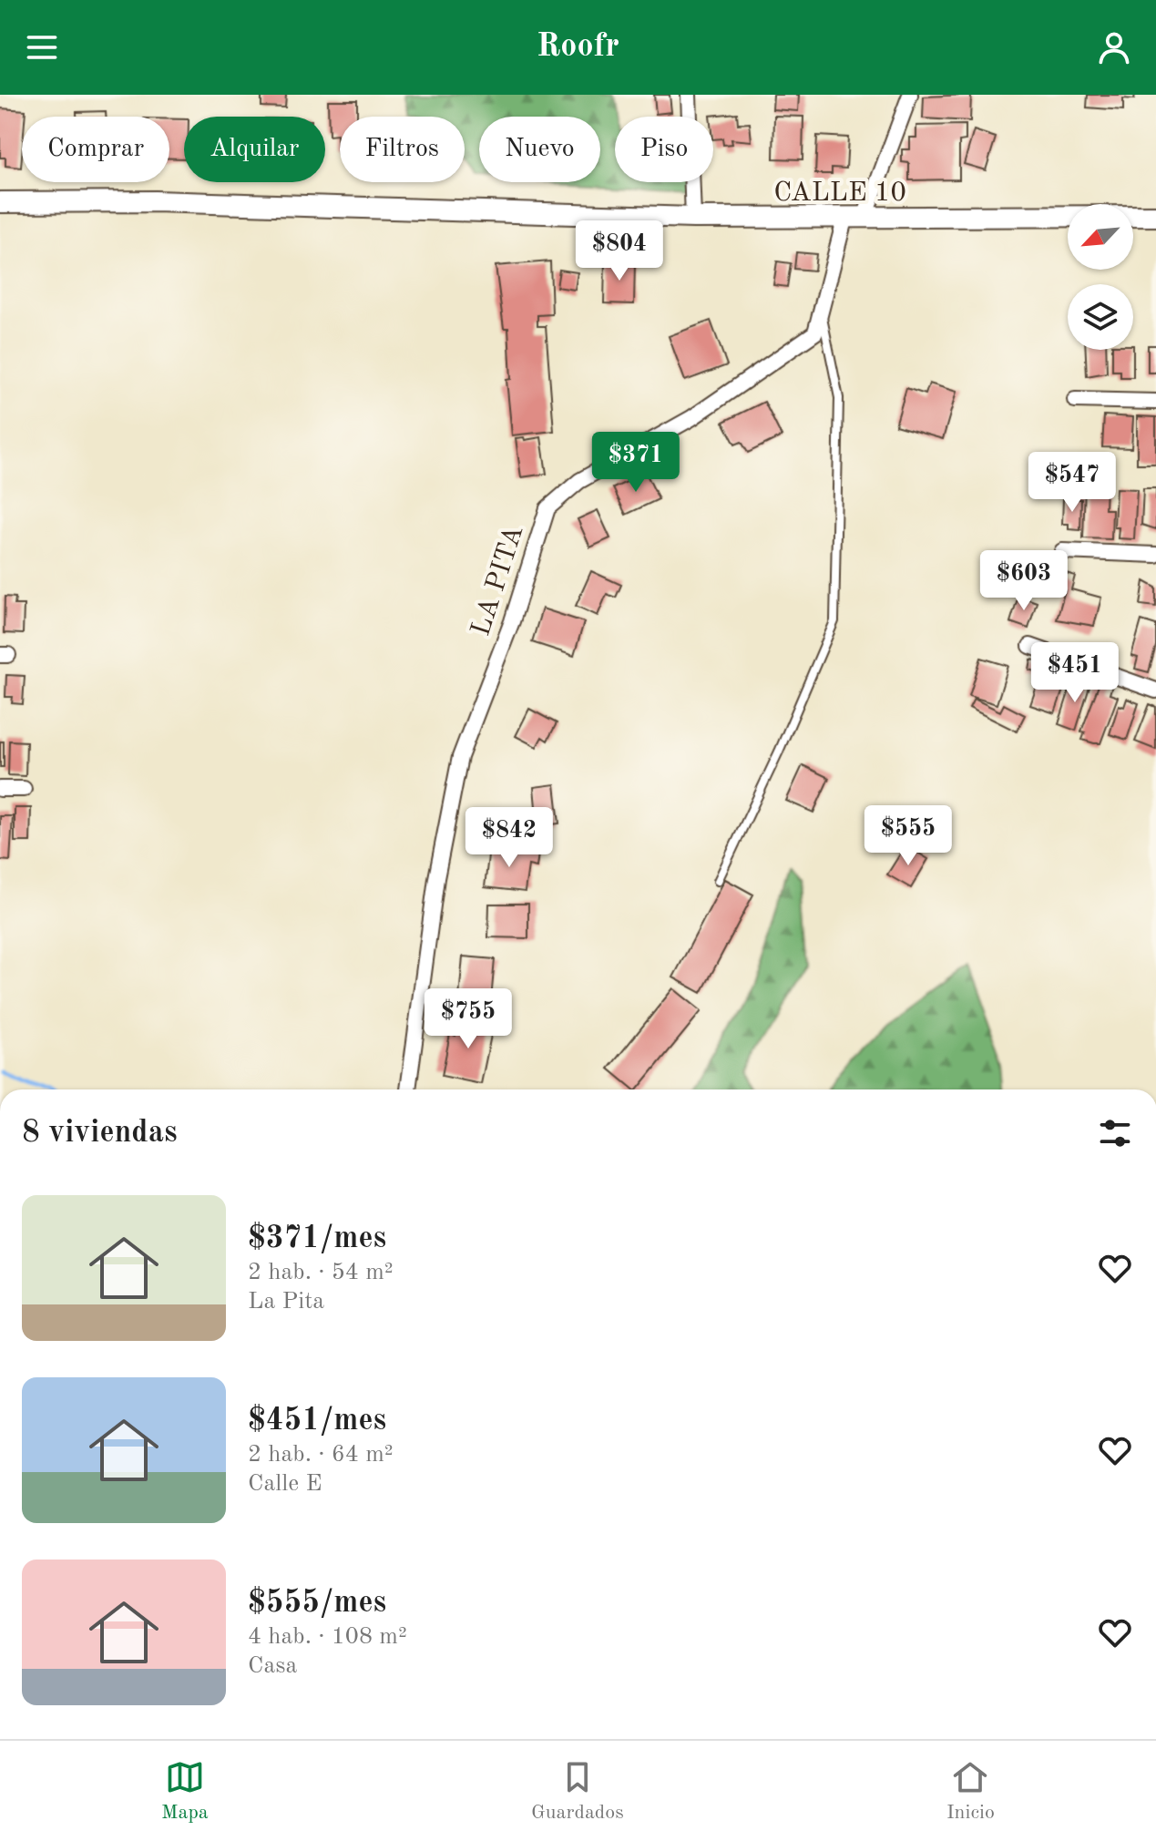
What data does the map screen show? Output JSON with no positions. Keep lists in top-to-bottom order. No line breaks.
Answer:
{"streets":{"main road":["CALLE 10"],"street":["LA PITA"]},"crossings":[["CALLE 10","LA PITA"]],"north":"bottom left","page":{"header":"Roofr","chip":["Comprar","Alquilar","Filtros","Nuevo","Piso"],"price":["$804","$371","$547","$603","$451","$555","$842","$755"],"heading":"8 viviendas","list":[{"name":"$371/mes","note":"2 hab. · 54 m² · La Pita"},{"name":"$451/mes","note":"2 hab. · 64 m² · Calle E"},{"name":"$555/mes","note":"4 hab. · 108 m² · Casa"}],"tabs":["Mapa","Guardados","Inicio"]}}
